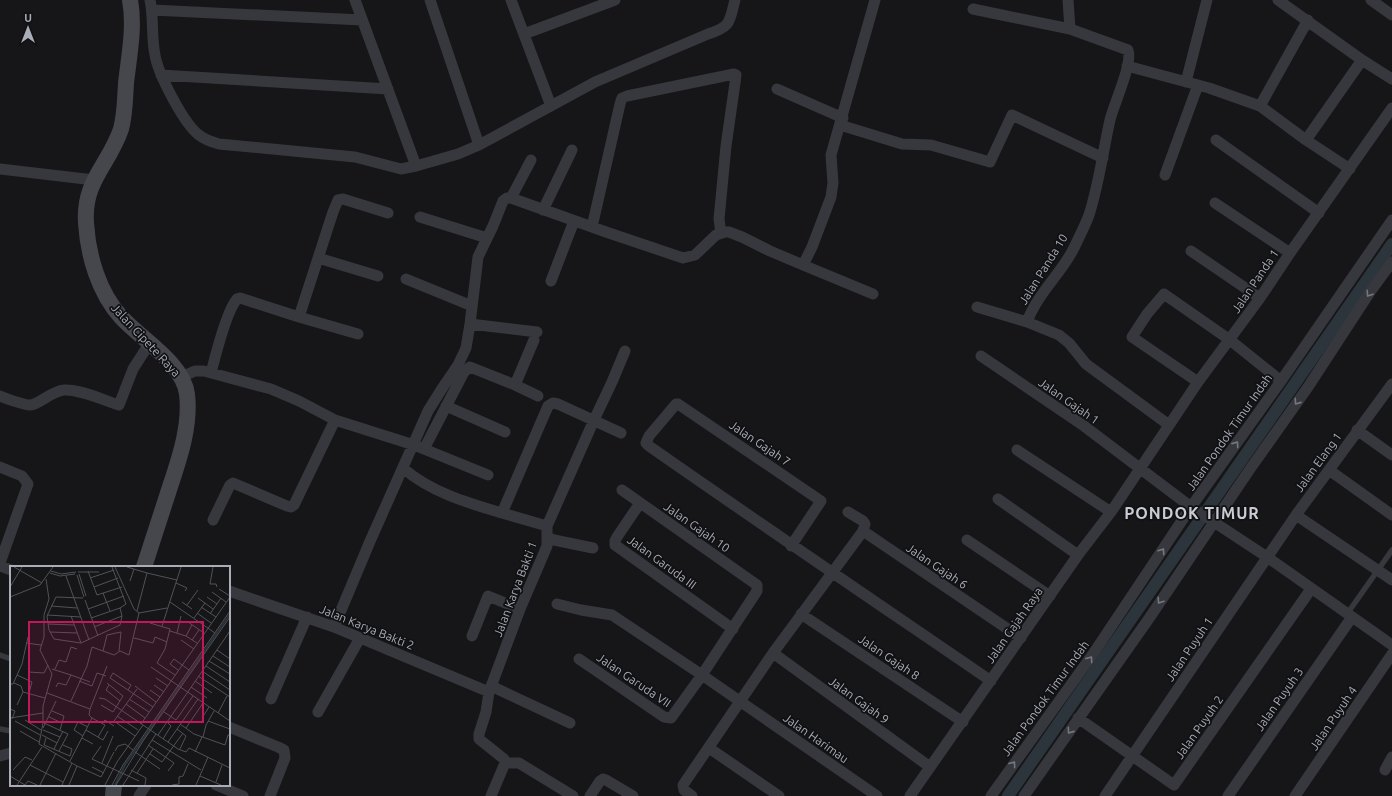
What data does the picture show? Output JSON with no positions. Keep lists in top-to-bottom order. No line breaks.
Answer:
{"streets":{"main road":["Jalan Cipete Raya"],"street":["Jalan Panda 10","Jalan Panda 1","Jalan Gajah 1","Jalan Pondok Timur Indah","Jalan Gajah 7","Jalan Elang 1","Jalan Gajah 10","Jalan Garuda III","Jalan Gajah 6","Jalan Karya Bakti 1","Jalan Gajah Raya","Jalan Karya Bakti 2","Jalan Puyuh 1","Jalan Gajah 8","Jalan Garuda VII","Jalan Puyuh 3","Jalan Gajah 9","Jalan Puyuh 4","Jalan Puyuh 2","Jalan Harimau"]},"crossings":[["Jalan Panda 10","Jalan Panda 1"],["Jalan Panda 1","Jalan Gajah 1"],["Jalan Panda 1","Jalan Gajah Raya"],["Jalan Gajah 1","Jalan Pondok Timur Indah"],["Jalan Gajah 1","Jalan Elang 1"],["Jalan Gajah 1","Jalan Gajah Raya"],["Jalan Gajah 1","Jalan Puyuh 1"],["Jalan Gajah 1","Jalan Puyuh 3"],["Jalan Gajah 1","Jalan Puyuh 2"],["Jalan Elang 1","Jalan Puyuh 1"],["Jalan Gajah 10","Jalan Garuda III"],["Jalan Gajah 6","Jalan Gajah Raya"],["Jalan Karya Bakti 1","Jalan Karya Bakti 2"],["Jalan Gajah Raya","Jalan Gajah 8"],["Jalan Gajah Raya","Jalan Gajah 9"],["Jalan Puyuh 1","Jalan Puyuh 2"],["Jalan Garuda VII","Jalan Harimau"]],"districts":["PONDOK TIMUR"],"north":"top"}
